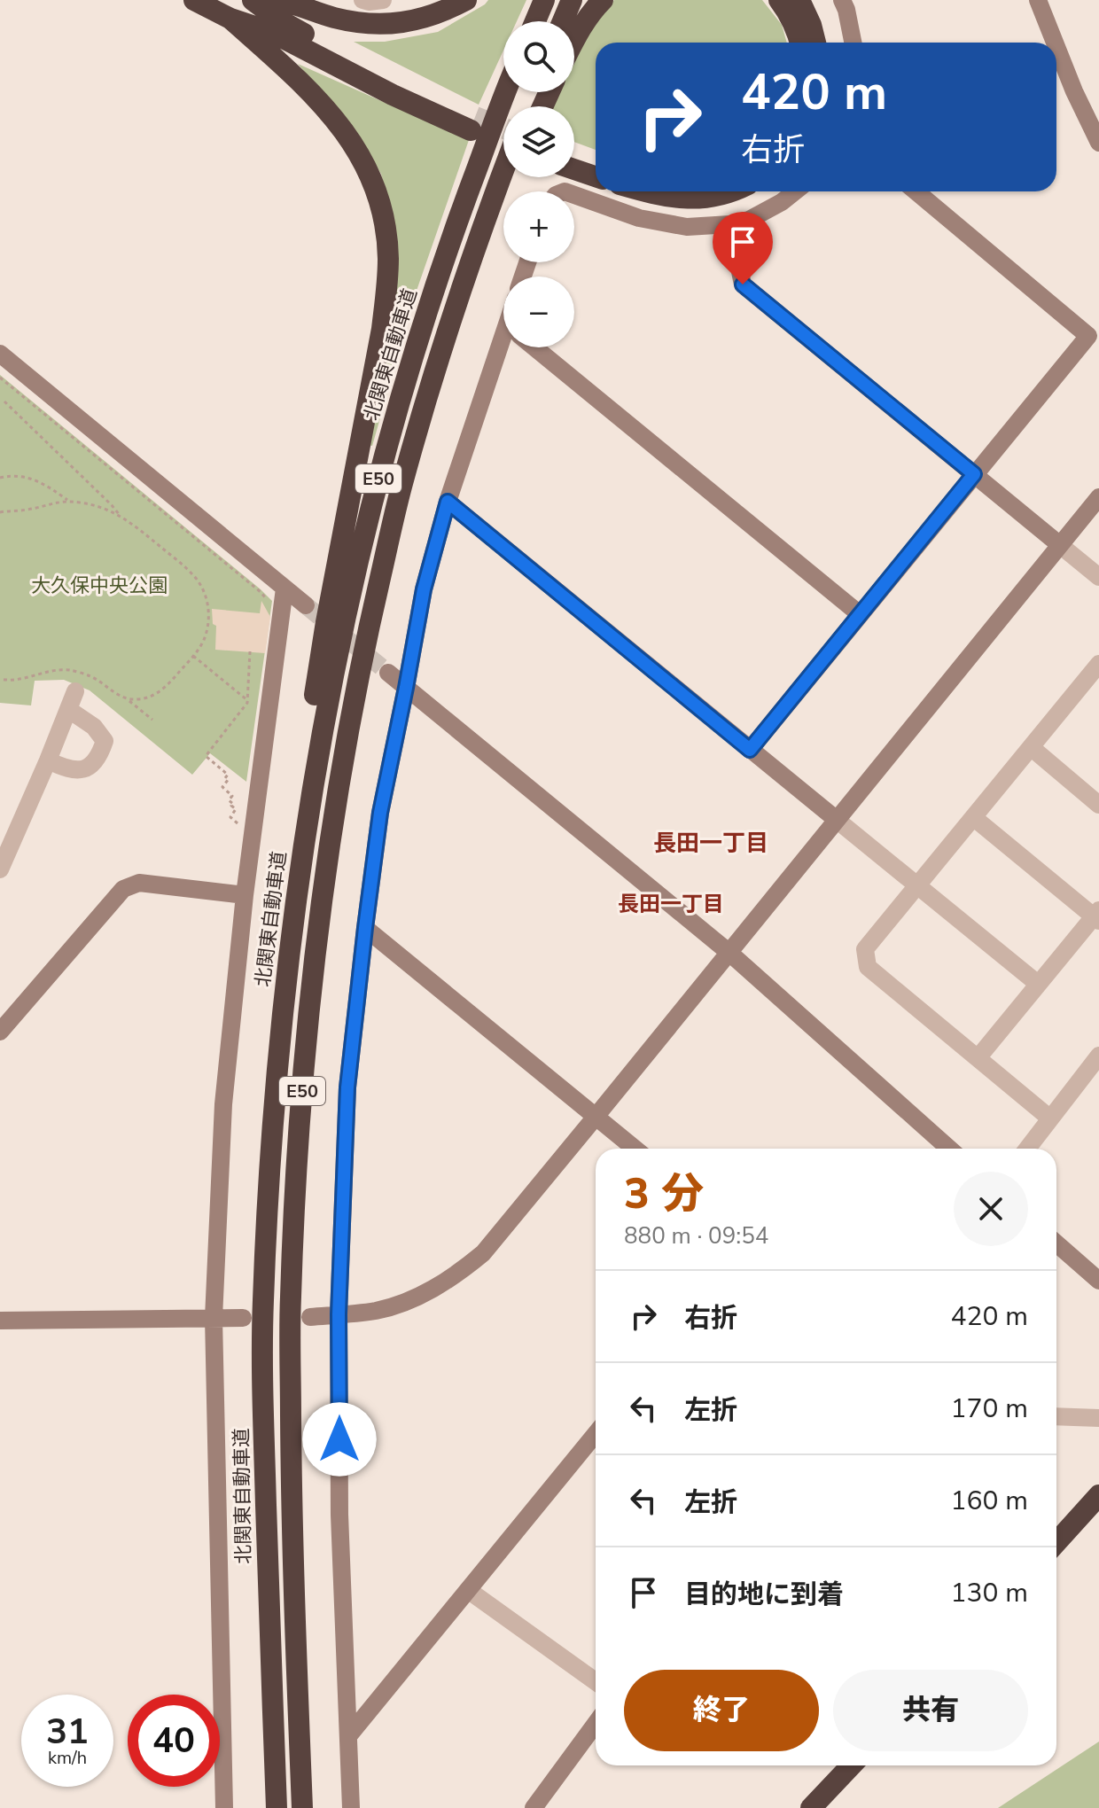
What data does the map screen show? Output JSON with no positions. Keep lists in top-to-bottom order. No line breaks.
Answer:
{"streets":{"highway":["北関東自動車道","E50"]},"districts":["長田一丁目","長田一丁目"],"parks":["大久保中央公園"],"page":{"map_buttons":["+","−"],"turn":["420 m","右折"],"heading":["3 分","880 m · 09:54"],"list":[{"name":"右折","value":"420 m"},{"name":"左折","value":"170 m"},{"name":"左折","value":"160 m"},{"name":"目的地に到着","value":"130 m"}],"buttons":["終了","共有"],"speed":"31 km/h","limit":"40"}}
